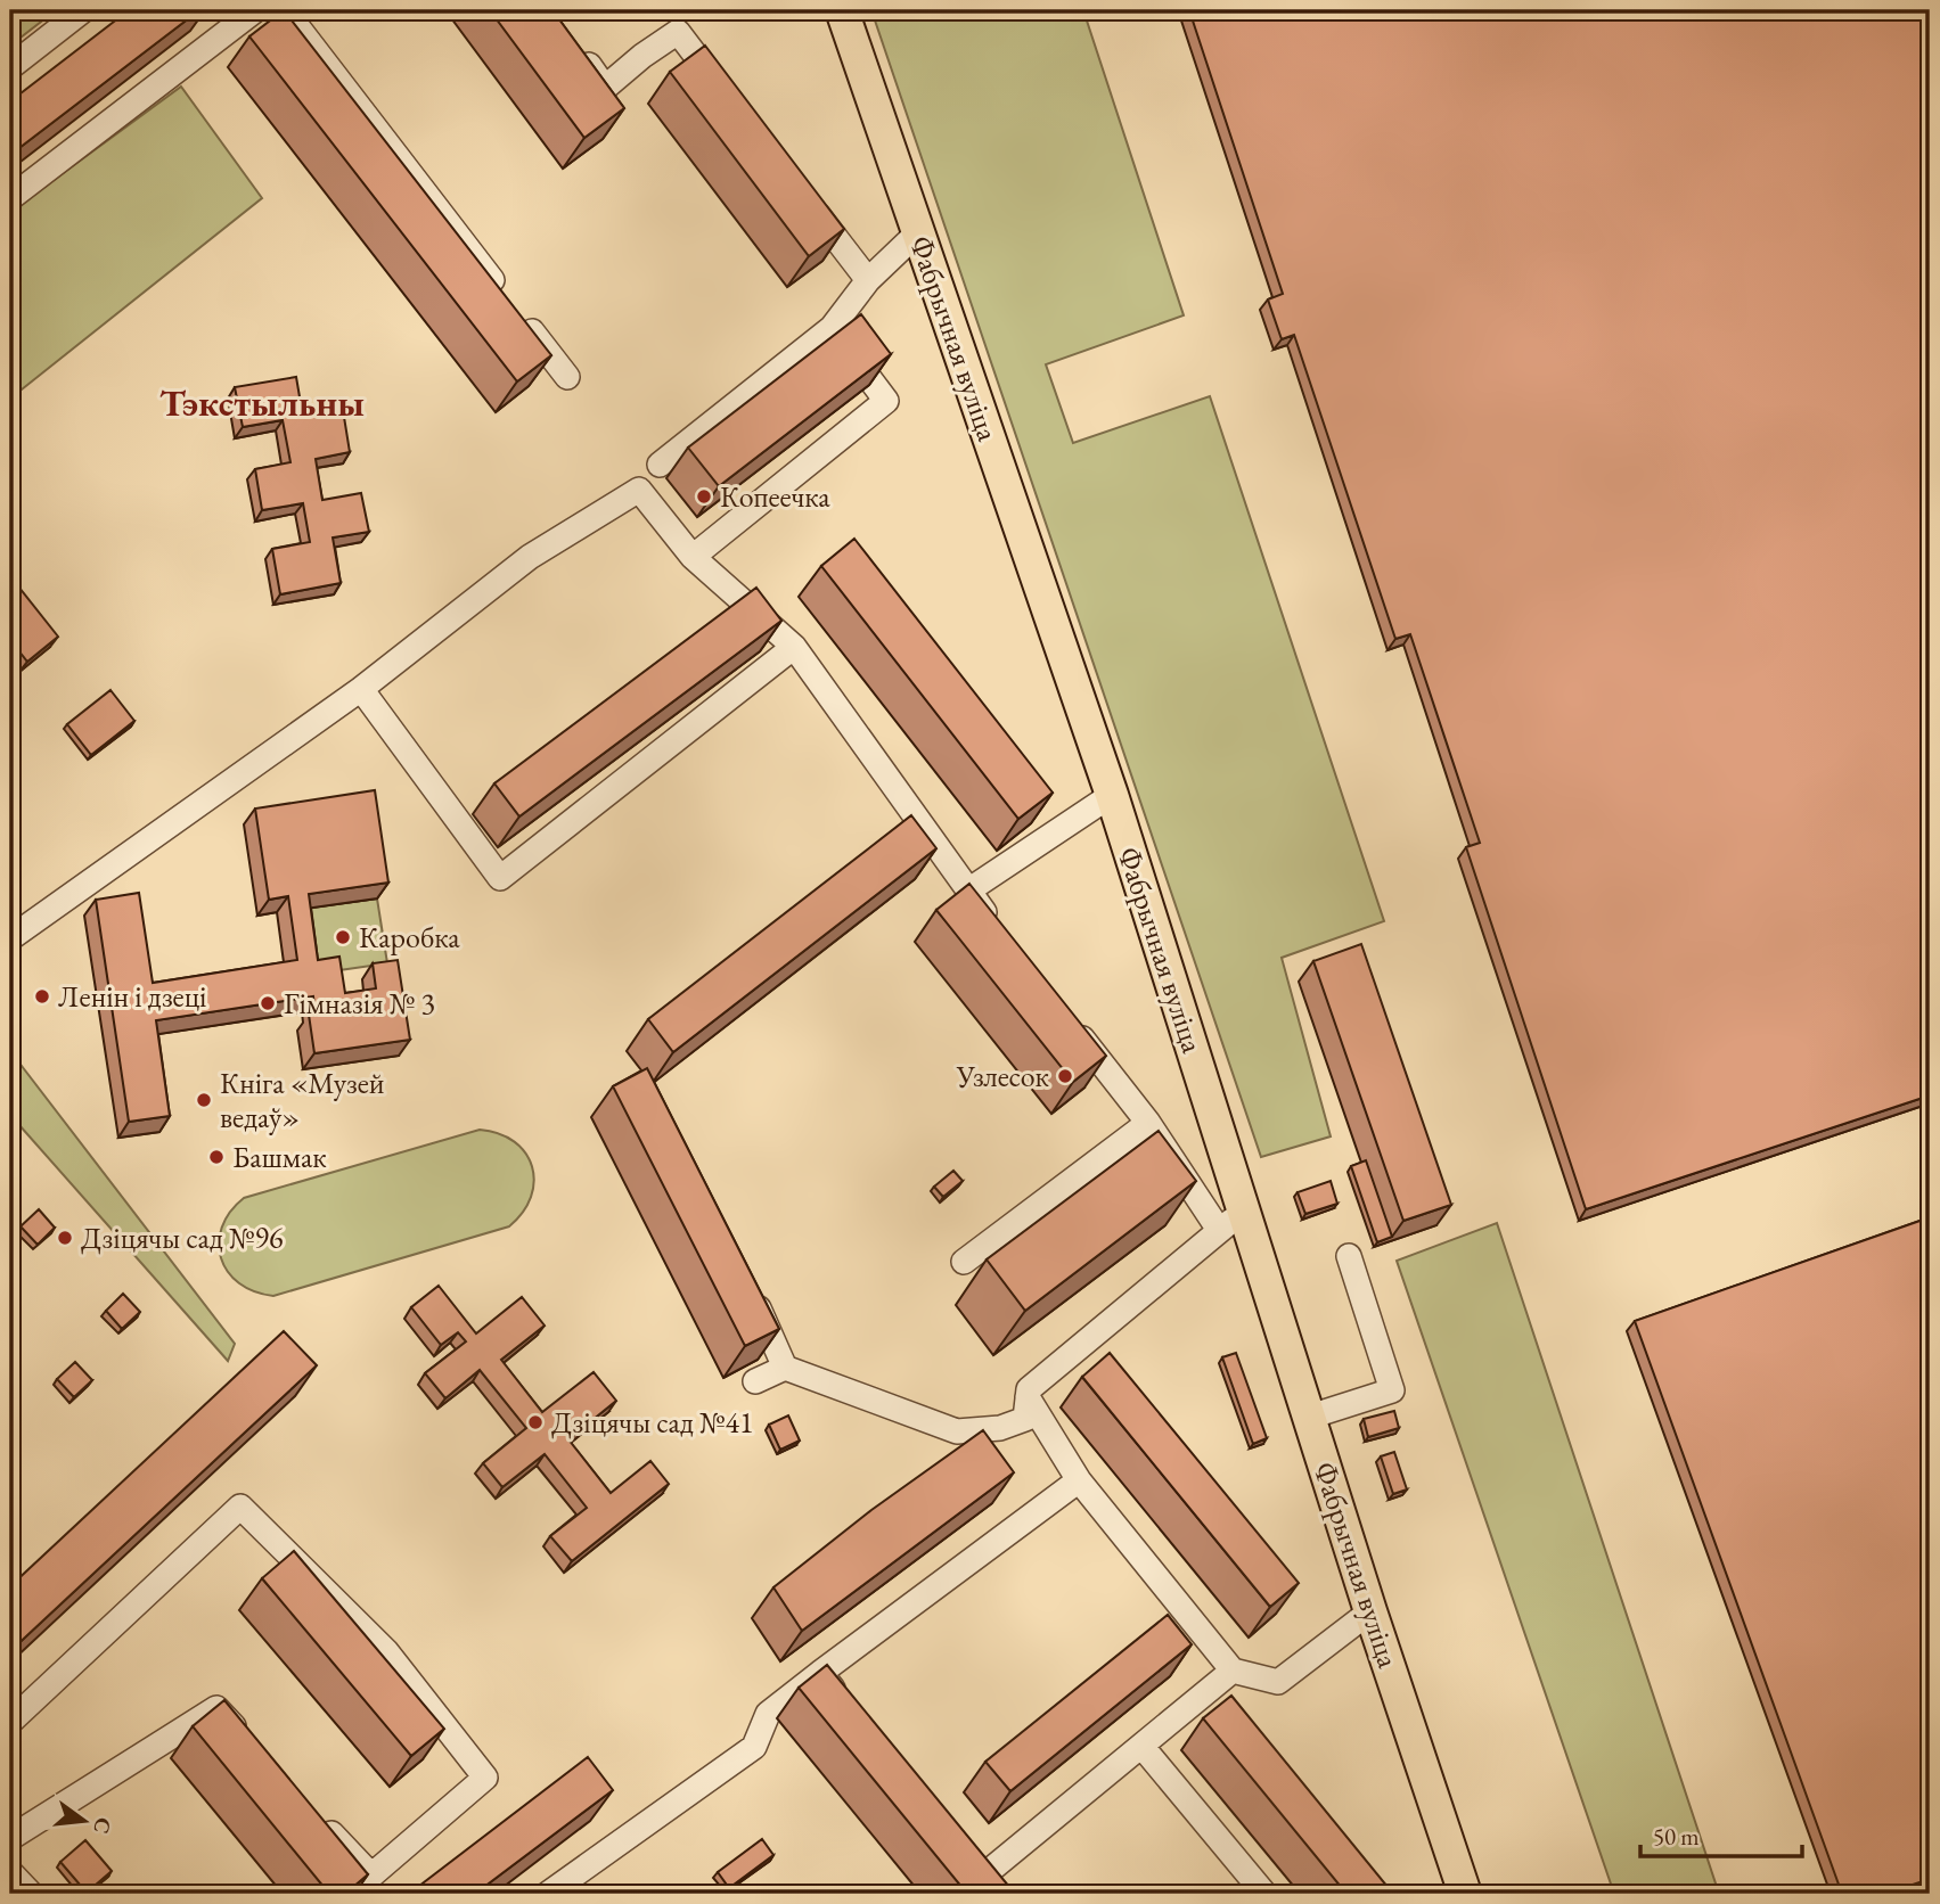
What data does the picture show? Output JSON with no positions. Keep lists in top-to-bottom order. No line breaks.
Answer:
{"streets":{"main road":["Фабрычная вуліца"]},"districts":["Тэкстыльны"],"places":["Копеечка","Каробка","Ленін і дзеці","Гімназія № 3","Узлесок","Кніга «Музей ведаў»","Башмак","Дзіцячы сад №96","Дзіцячы сад №41"],"scale_bar":"50 m","north":"right"}
